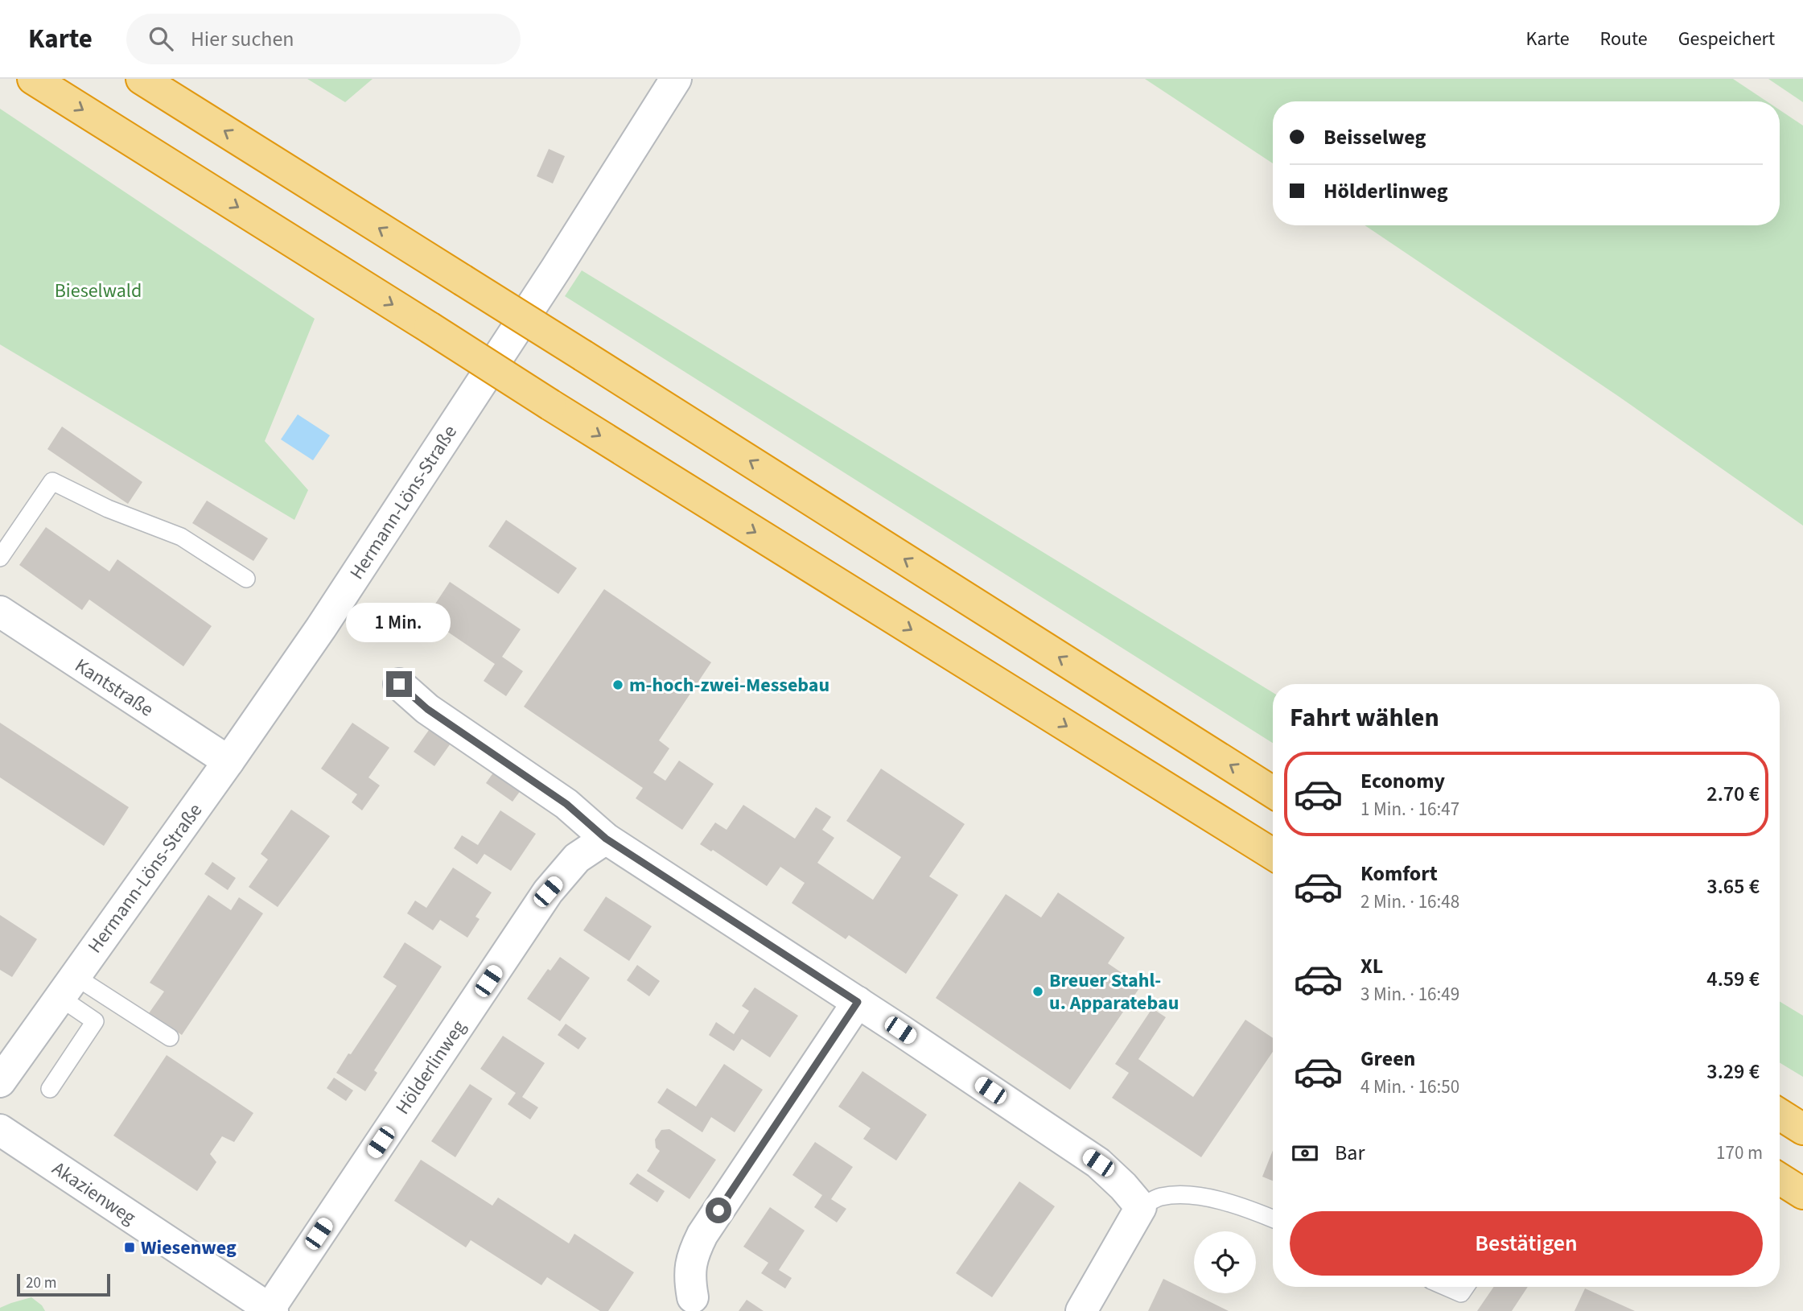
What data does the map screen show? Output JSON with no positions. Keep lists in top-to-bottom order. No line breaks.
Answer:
{"streets":{"street":["Hermann-Löns-Straße","Kantstraße","Hölderlinweg","Akazienweg"]},"crossings":[["Hermann-Löns-Straße","Kantstraße"],["Hölderlinweg","Akazienweg"]],"parks":["Bieselwald"],"places":{"other":["m-hoch-zwei-Messebau","Breuer Stahl- u. Apparatebau"],"transit":["Wiesenweg"]},"scale_bar":"20 m","page":{"header":"Karte","search":"Hier suchen","nav":["Karte","Route","Gespeichert"],"banner":["Beisselweg","Hölderlinweg"],"bubble":"1 Min.","heading":"Fahrt wählen","list":[{"name":"Economy","note":"1 Min. · 16:47","value":"2.70 €"},{"name":"Komfort","note":"2 Min. · 16:48","value":"3.65 €"},{"name":"XL","note":"3 Min. · 16:49","value":"4.59 €"},{"name":"Green","note":"4 Min. · 16:50","value":"3.29 €"}],"pay":["Bar","170 m"],"buttons":"Bestätigen","scale":"20 m"}}
